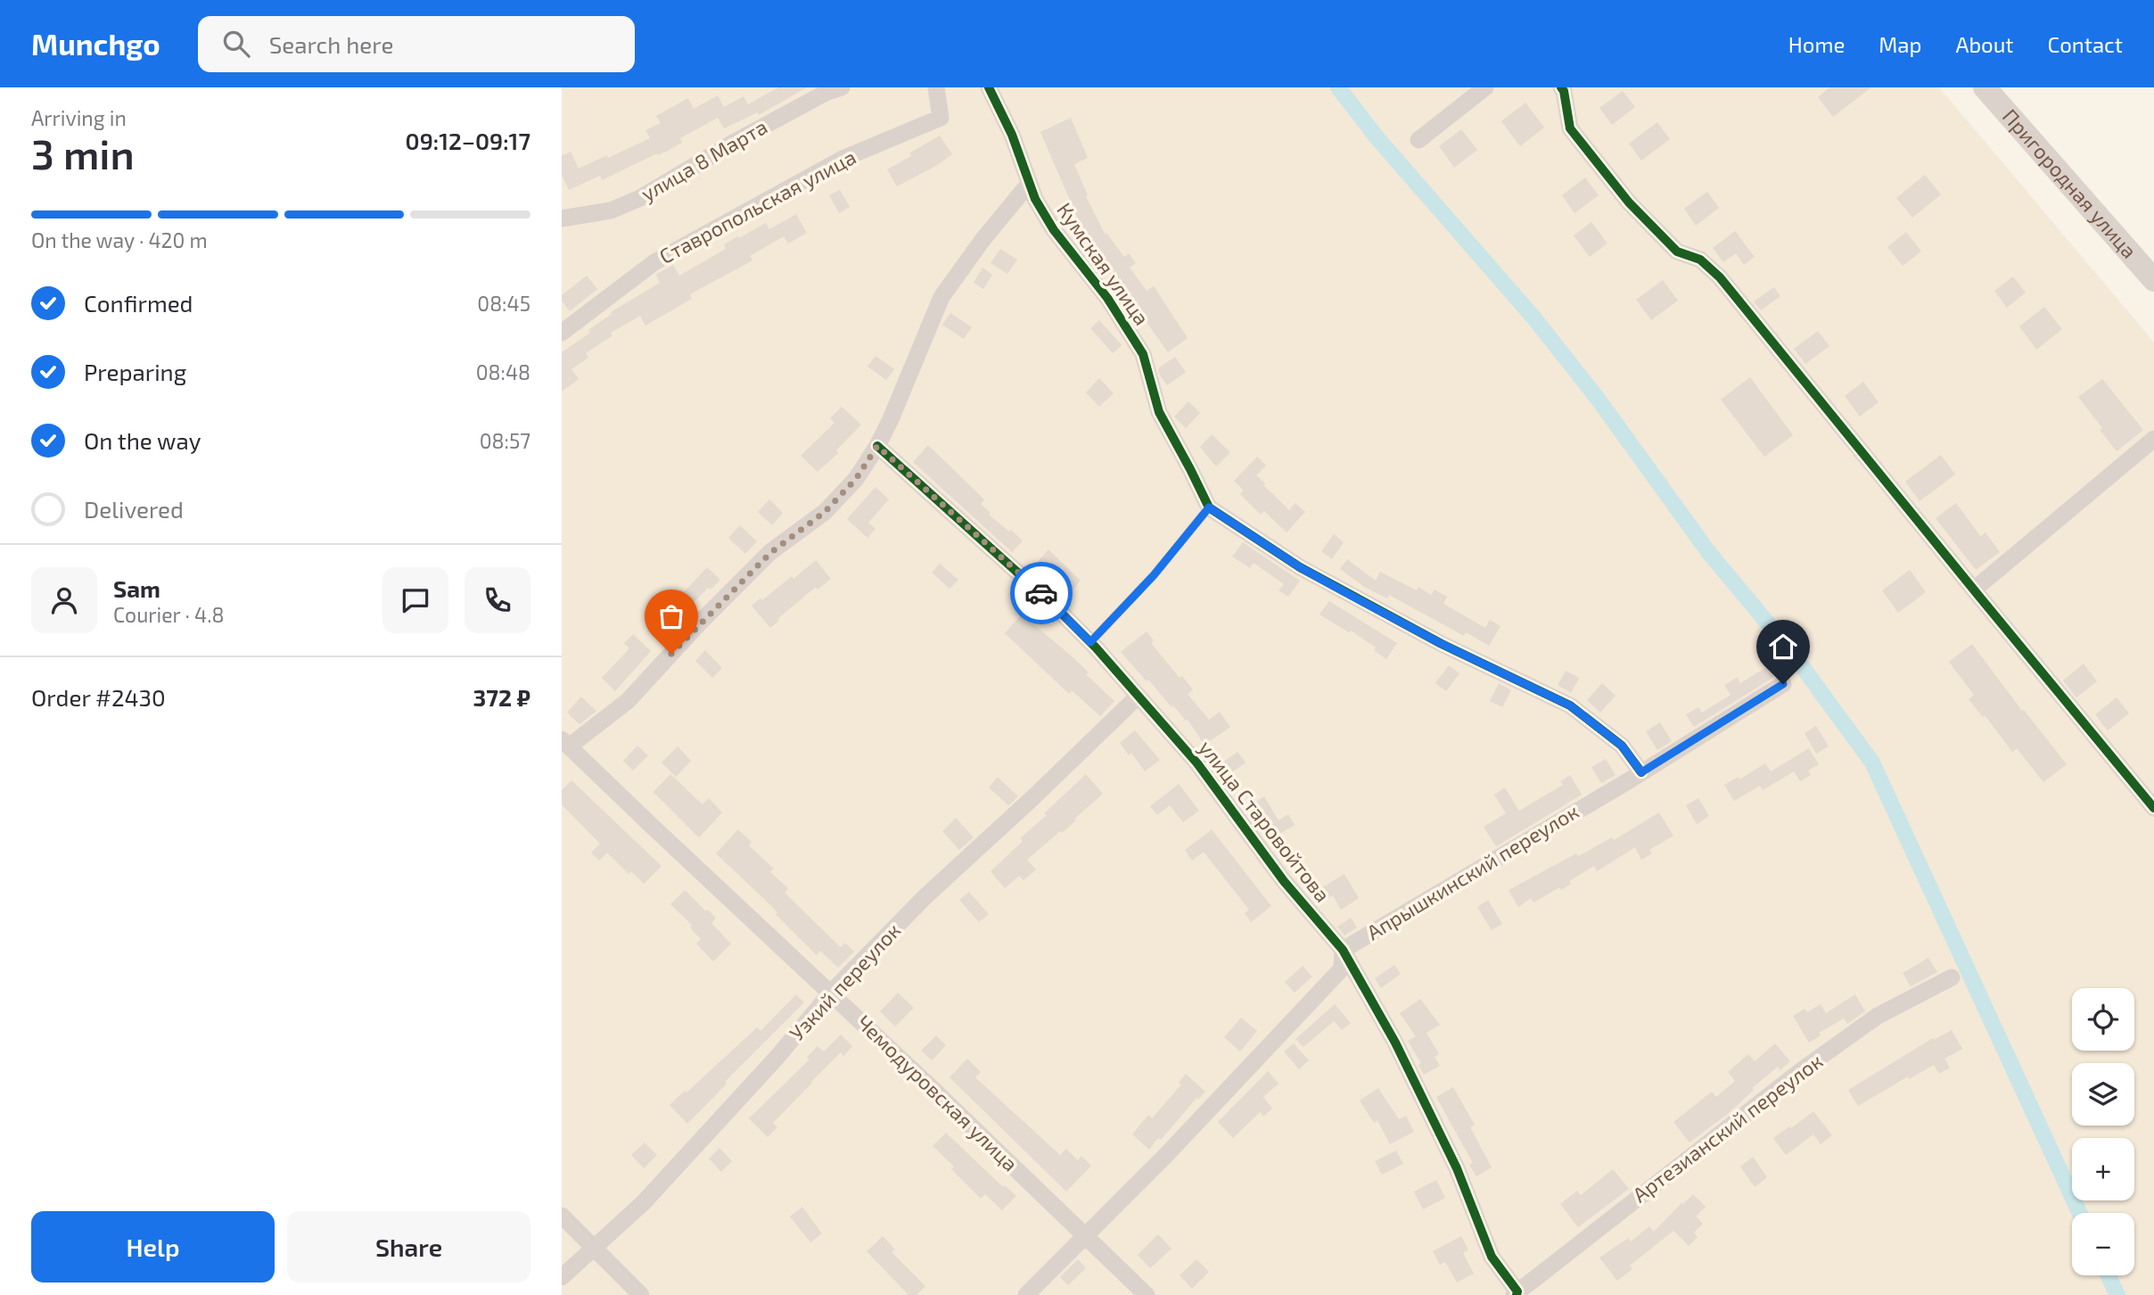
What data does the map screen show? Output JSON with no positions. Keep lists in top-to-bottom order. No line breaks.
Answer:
{"streets":{"street":["улица 8 Марта","Пригородная улица","Ставропольская улица","Кумская улица","улица Старовойтова","Апрышкинский переулок","Узкий переулок","Чемодуровская улица","Артезианский переулок"]},"crossings":[["Кумская улица","Апрышкинский переулок"],["улица Старовойтова","Апрышкинский переулок"],["улица Старовойтова","Узкий переулок"],["улица Старовойтова","Артезианский переулок"],["Апрышкинский переулок","Чемодуровская улица"],["Узкий переулок","Чемодуровская улица"]],"page":{"header":"Munchgo","search":"Search here","nav":["Home","Map","About","Contact"],"heading":["3 min","Arriving in","09:12–09:17"],"panel":["Sam","Courier · 4.8","Order #2430","372 ₽"],"bar":"On the way · 420 m","list":[["Confirmed","08:45"],["Preparing","08:48"],["On the way","08:57"],"Delivered"],"map_buttons":["+","−"],"buttons":["Help","Share"]}}
